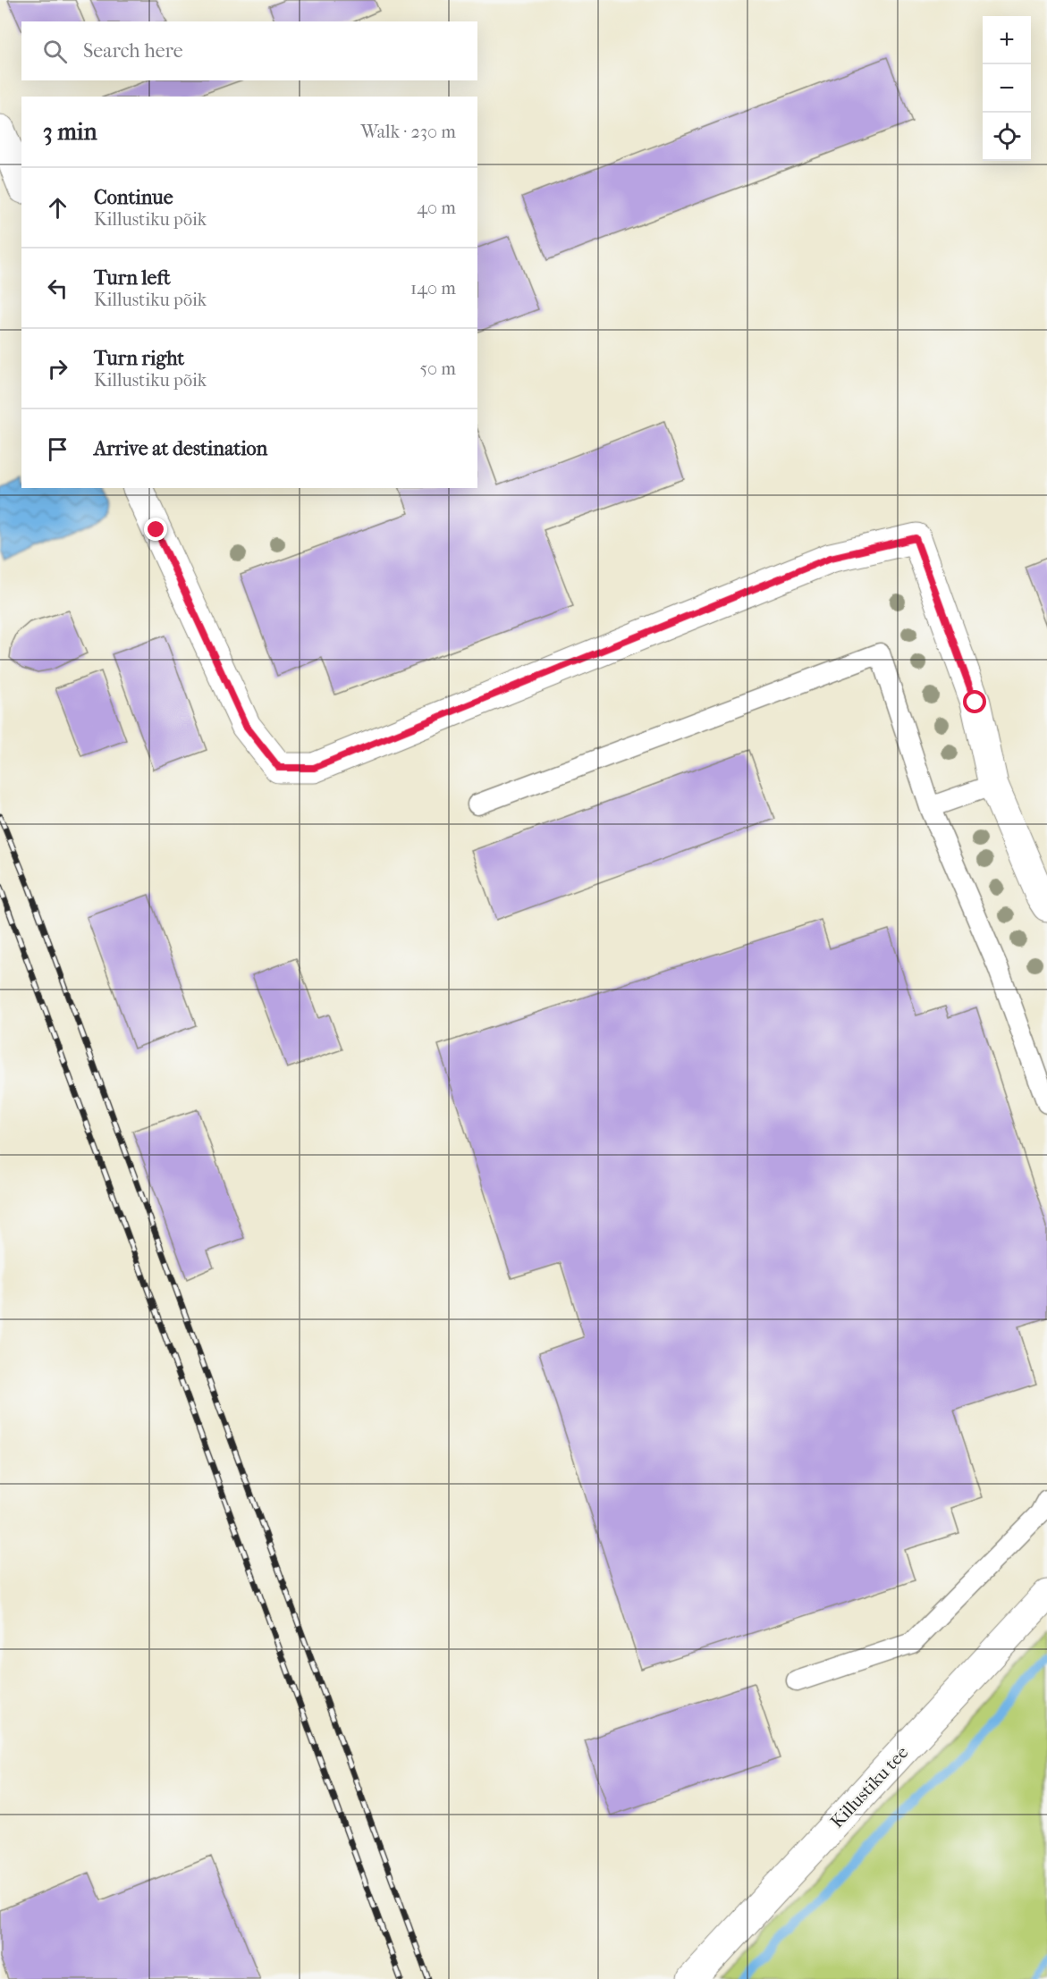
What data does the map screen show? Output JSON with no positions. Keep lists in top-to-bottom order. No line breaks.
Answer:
{"streets":{"street":["Killustiku tee"]},"page":{"map_buttons":["+","−"],"search":"Search here","heading":["3 min","Walk · 230 m"],"list":[["Continue","Killustiku põik","40 m"],["Turn left","Killustiku põik","140 m"],["Turn right","Killustiku põik","50 m"],"Arrive at destination"]}}
